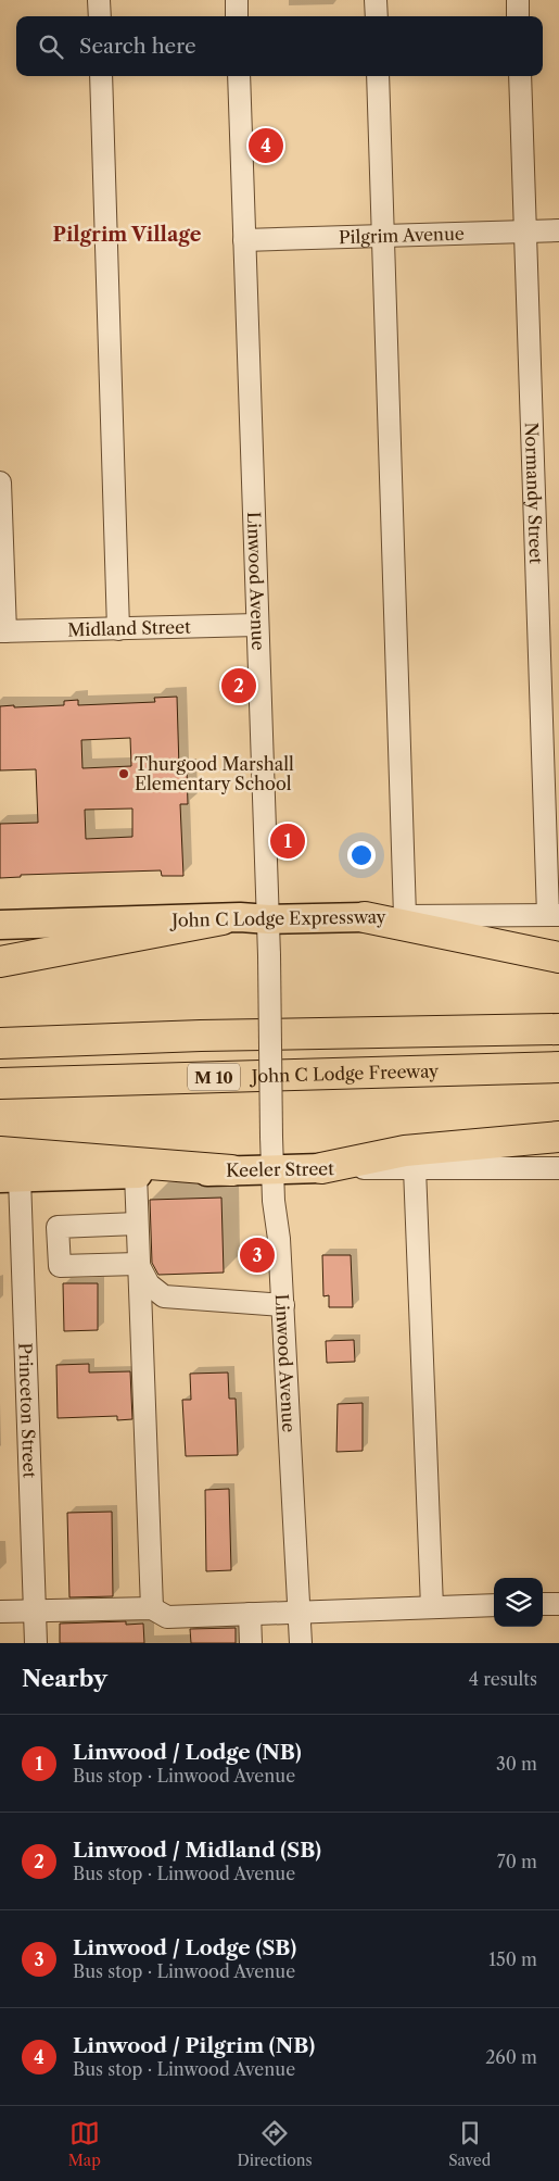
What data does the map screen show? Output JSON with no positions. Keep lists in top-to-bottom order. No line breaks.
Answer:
{"streets":{"highway":["John C Lodge Freeway","M 10"],"main road":["John C Lodge Expressway","Keeler Street"],"street":["Pilgrim Avenue","Normandy Street","Linwood Avenue","Midland Street","Princeton Street"]},"crossings":[["Pilgrim Avenue","Normandy Street"],["Pilgrim Avenue","Linwood Avenue"],["Normandy Street","John C Lodge Expressway"],["Linwood Avenue","Midland Street"],["Linwood Avenue","John C Lodge Expressway"],["Linwood Avenue","Keeler Street"],["Keeler Street","Princeton Street"]],"districts":["Pilgrim Village"],"places":["Thurgood Marshall Elementary School"],"page":{"search":"Search here","pins":["4","2","1","3"],"heading":["Nearby","4 results"],"list":[{"mark":"1","name":"Linwood / Lodge (NB)","note":"Bus stop · Linwood Avenue","value":"30 m"},{"mark":"2","name":"Linwood / Midland (SB)","note":"Bus stop · Linwood Avenue","value":"70 m"},{"mark":"3","name":"Linwood / Lodge (SB)","note":"Bus stop · Linwood Avenue","value":"150 m"},{"mark":"4","name":"Linwood / Pilgrim (NB)","note":"Bus stop · Linwood Avenue","value":"260 m"}],"nav":["Map","Directions","Saved"]}}
